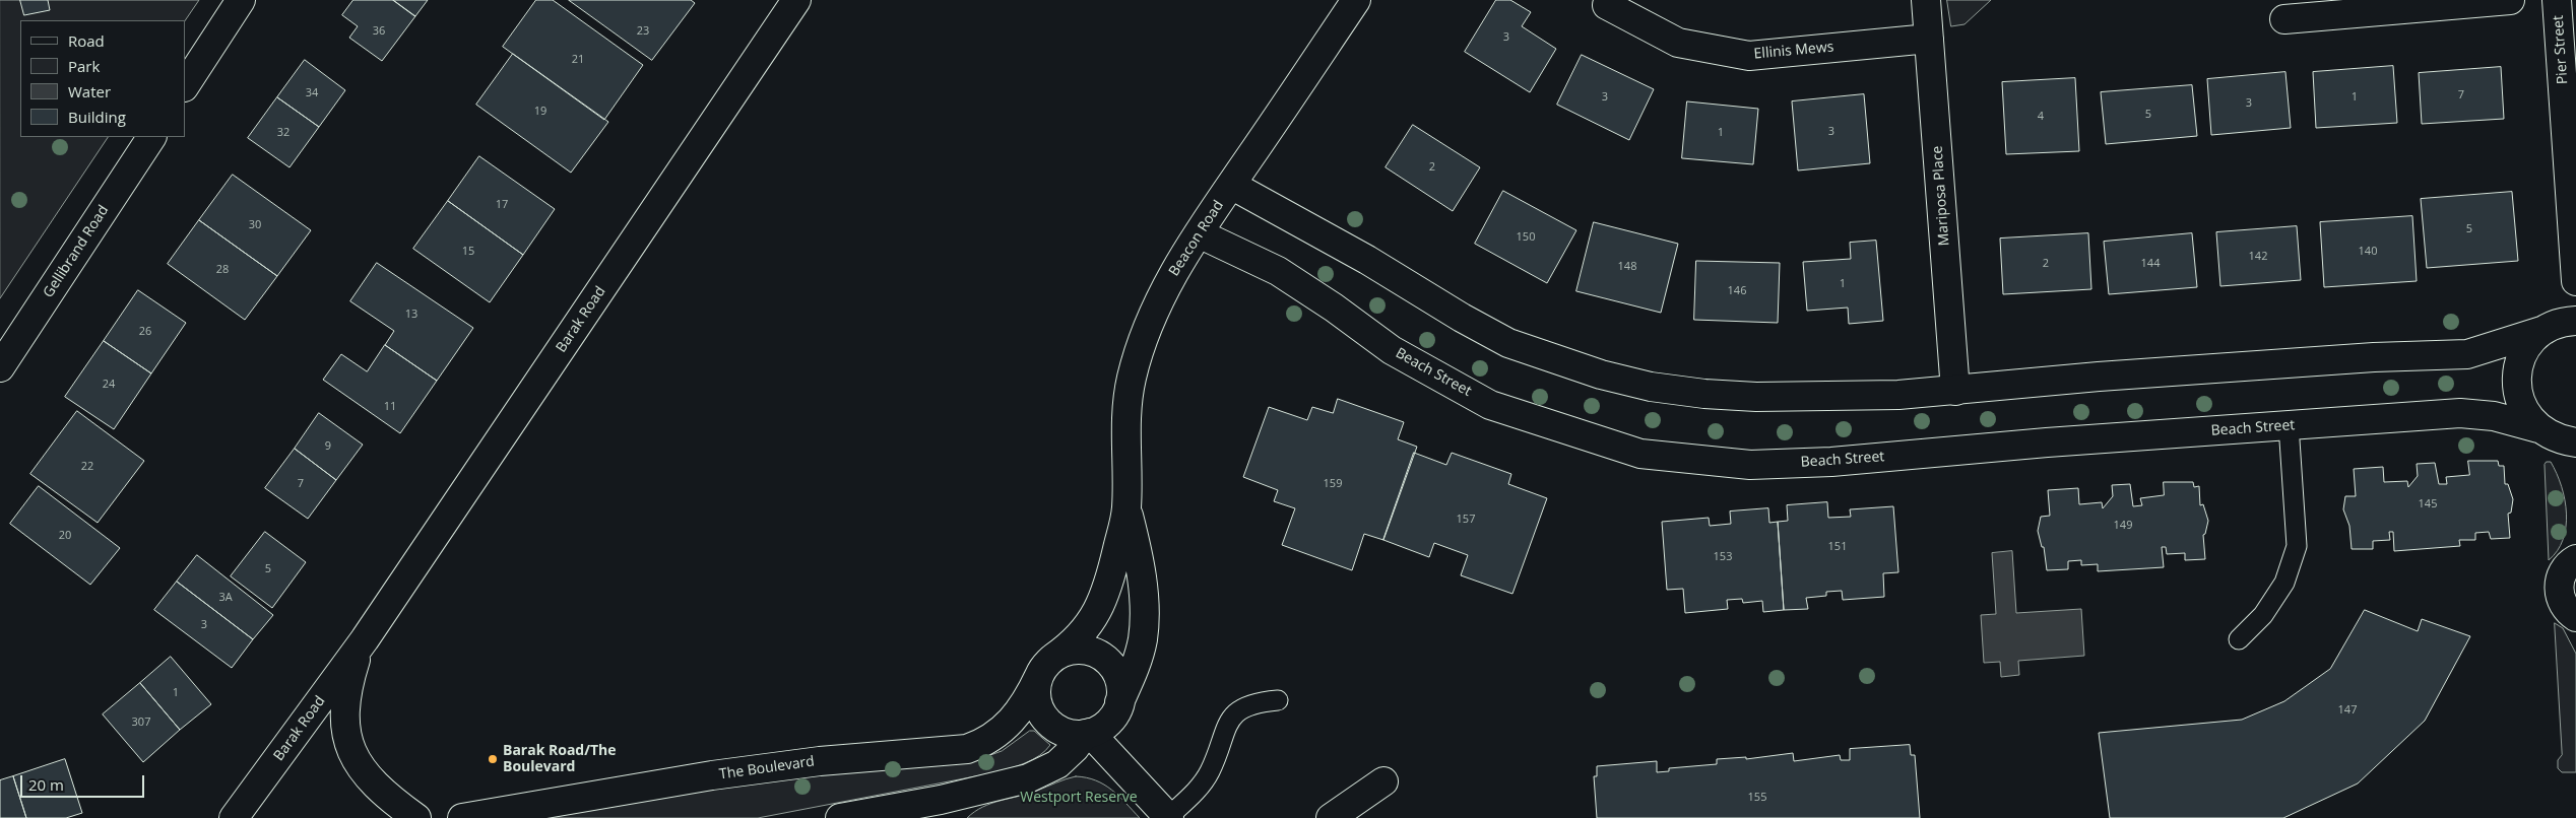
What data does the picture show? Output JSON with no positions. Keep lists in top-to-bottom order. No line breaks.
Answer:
{"streets":{"street":["Pier Street","Ellinis Mews","Mariposa Place","Beacon Road","Gellibrand Road","Barak Road","Beach Street","The Boulevard"]},"crossings":[["Ellinis Mews","Mariposa Place"],["Beacon Road","Beach Street"],["Beacon Road","The Boulevard"]],"parks":["Westport Reserve"],"places":["Barak Road/The Boulevard"],"house_numbers":["36","23","3","21","34","7","3","1","3","19","5","4","3","32","1","2","17","30","5","150","15","140","142","2","144","148","28","1","146","13","26","24","11","9","22","7","159","145","157","149","20","151","153","5","3A","3","1","147","307","155"],"legend":["Road","Park","Water","Building"],"scale_bar":"20 m"}
